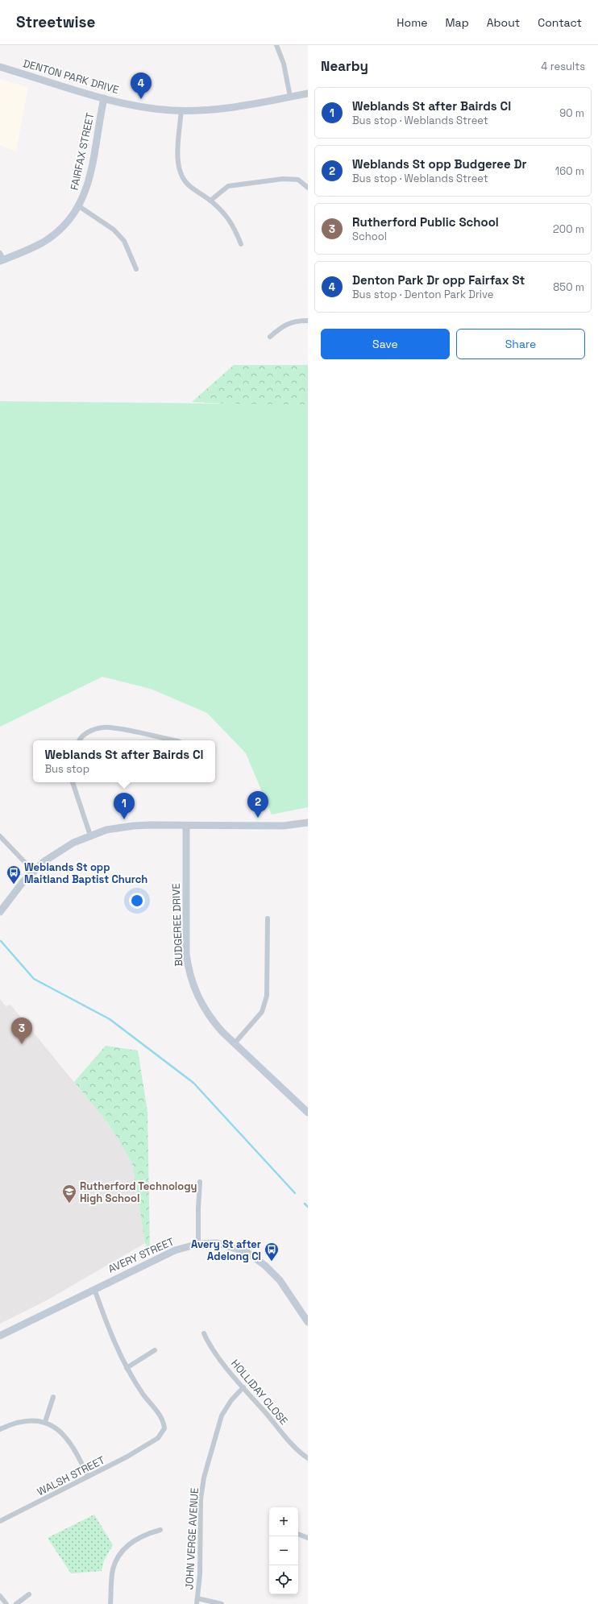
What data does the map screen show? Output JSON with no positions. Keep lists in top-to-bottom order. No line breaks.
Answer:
{"streets":{"street":["DENTON PARK DRIVE","FAIRFAX STREET","BUDGEREE DRIVE","AVERY STREET","HOLLIDAY CLOSE","WALSH STREET","JOHN VERGE AVENUE"]},"crossings":[["DENTON PARK DRIVE","FAIRFAX STREET"],["AVERY STREET","WALSH STREET"],["HOLLIDAY CLOSE","JOHN VERGE AVENUE"]],"places":{"bus stop":["Weblands St opp Maitland Baptist Church","Avery St after Adelong Cl"],"school or university":["Rutherford Technology High School"]},"page":{"header":"Streetwise","nav":["Home","Map","About","Contact"],"heading":["Nearby","4 results"],"pins":["4","2","1","3"],"list":[{"mark":"1","name":"Weblands St after Bairds Cl","note":"Bus stop · Weblands Street","value":"90 m"},{"mark":"2","name":"Weblands St opp Budgeree Dr","note":"Bus stop · Weblands Street","value":"160 m"},{"mark":"3","name":"Rutherford Public School","note":"School","value":"200 m"},{"mark":"4","name":"Denton Park Dr opp Fairfax St","note":"Bus stop · Denton Park Drive","value":"850 m"}],"buttons":["Save","Share"],"popup":["Weblands St after Bairds Cl","Bus stop"],"map_buttons":["+","−"]}}
